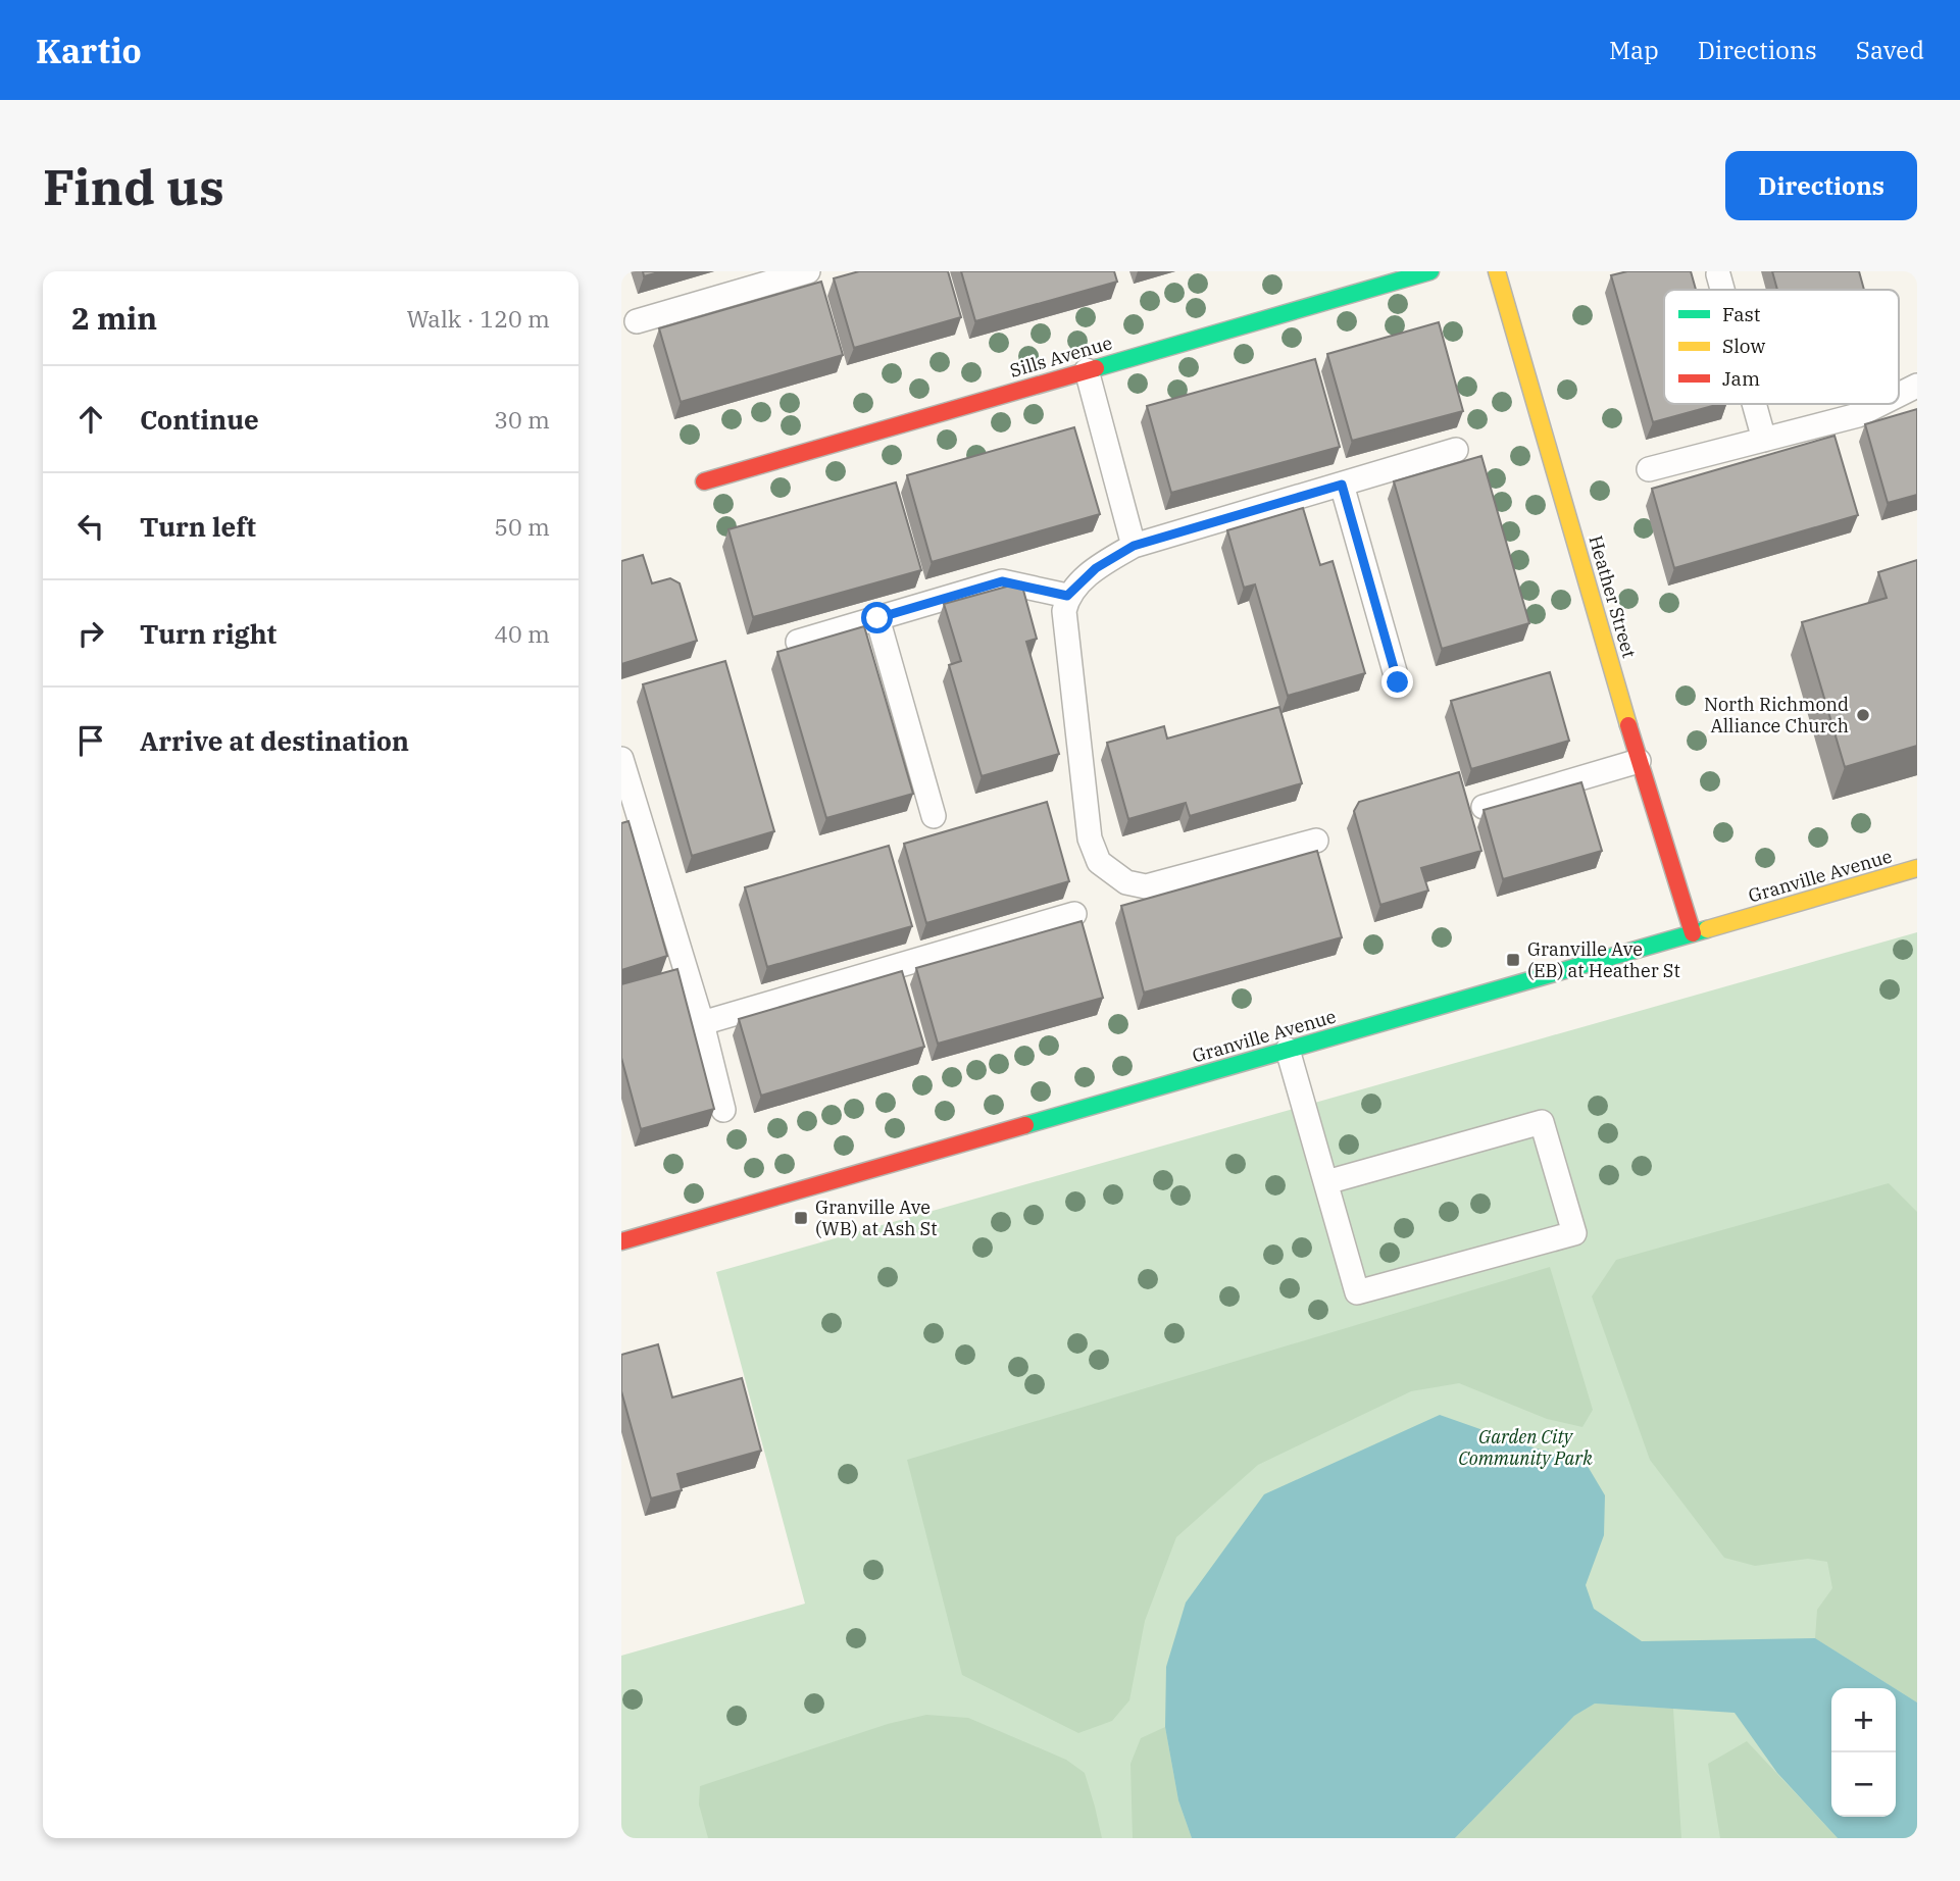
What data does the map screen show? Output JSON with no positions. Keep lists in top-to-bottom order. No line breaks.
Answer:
{"streets":{"street":["Sills Avenue","Heather Street","Granville Avenue"]},"crossings":[["Heather Street","Granville Avenue"]],"parks":["Garden City Community Park"],"places":{"other":["North Richmond Alliance Church"],"transit":["Granville Ave (EB) at Heather St","Granville Ave (WB) at Ash St"]},"legend":["Fast","Slow","Jam"],"page":{"header":"Kartio","nav":["Map","Directions","Saved"],"buttons":"Directions","title":"Find us","heading":["2 min","Walk · 120 m"],"list":[["Continue","30 m"],["Turn left","50 m"],["Turn right","40 m"],"Arrive at destination"],"map_buttons":["+","−"]}}
